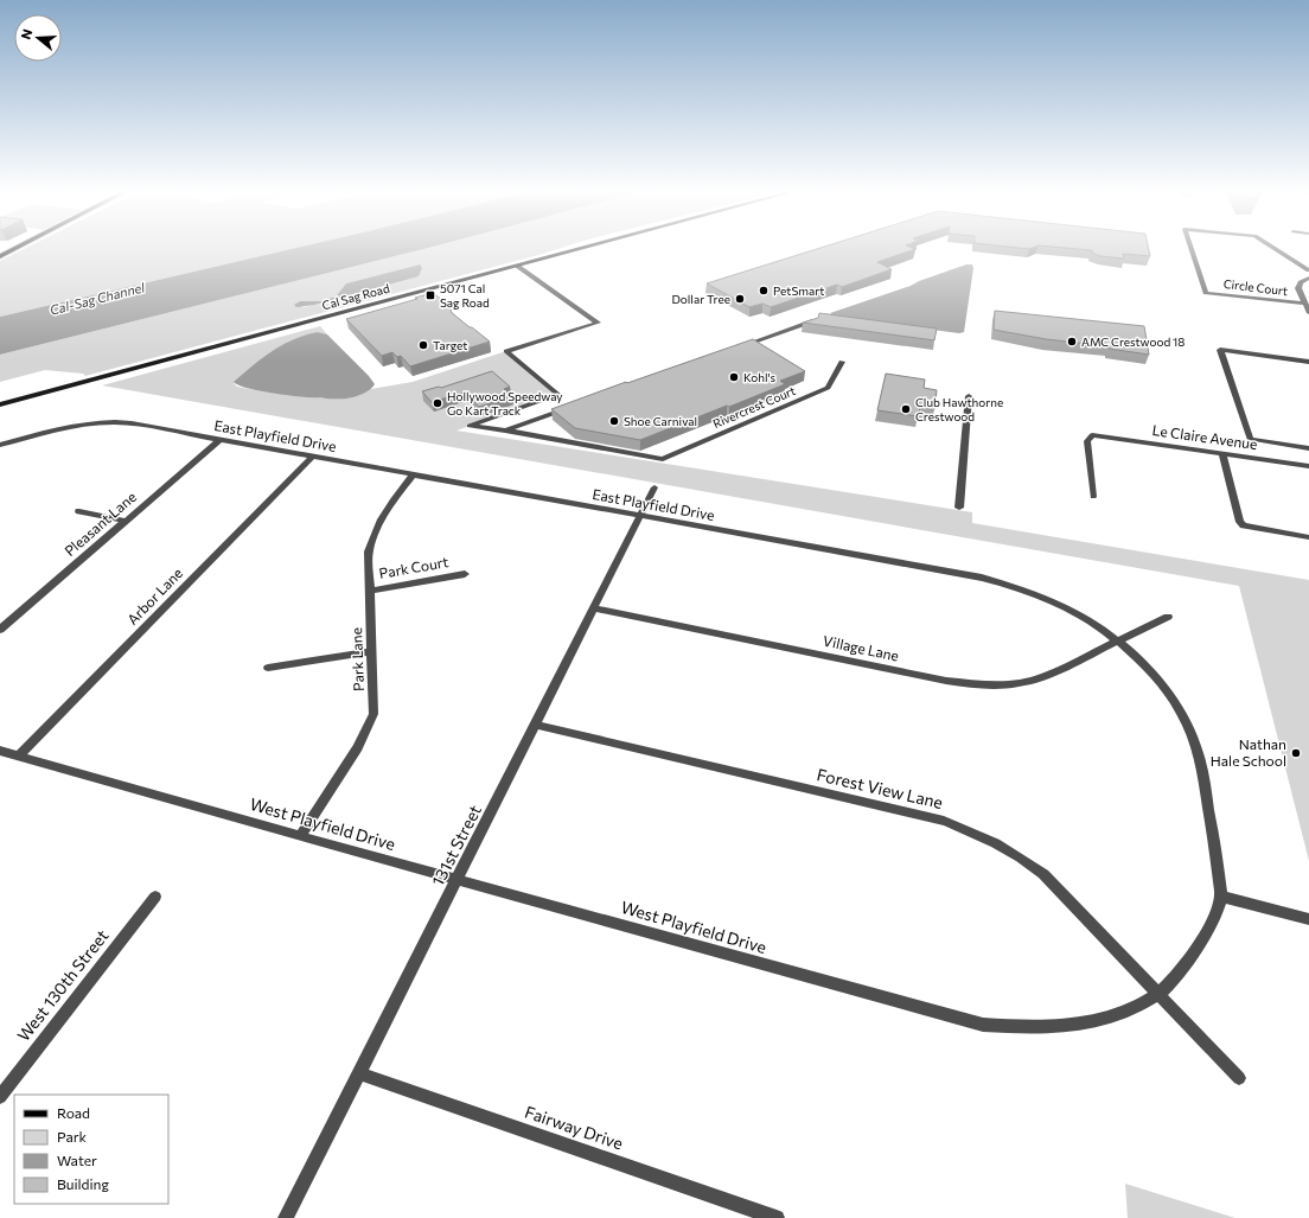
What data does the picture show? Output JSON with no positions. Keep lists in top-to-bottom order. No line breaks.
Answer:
{"streets":{"main road":["Cal Sag Road"],"street":["Circle Court","Rivercrest Court","East Playfield Drive","Le Claire Avenue","Pleasant Lane","Park Court","Arbor Lane","Village Lane","Park Lane","Forest View Lane","West Playfield Drive","131st Street","West 130th Street","Fairway Drive"]},"crossings":[["East Playfield Drive","Pleasant Lane"],["East Playfield Drive","Arbor Lane"],["East Playfield Drive","Village Lane"],["East Playfield Drive","Park Lane"],["East Playfield Drive","West Playfield Drive"],["East Playfield Drive","131st Street"],["Park Court","Park Lane"],["Arbor Lane","West Playfield Drive"],["Village Lane","131st Street"],["Park Lane","West Playfield Drive"],["Forest View Lane","West Playfield Drive"],["Forest View Lane","131st Street"],["West Playfield Drive","131st Street"],["131st Street","Fairway Drive"]],"water":["Cal-Sag Channel"],"places":{"other":["PetSmart","Dollar Tree","AMC Crestwood 18","Target","Kohl's","Hollywood Speedway Go Kart Track","Club Hawthorne Crestwood","Shoe Carnival","Nathan Hale School"],"transit":["5071 Cal Sag Road"]},"legend":["Road","Park","Water","Building"],"north":"left"}
